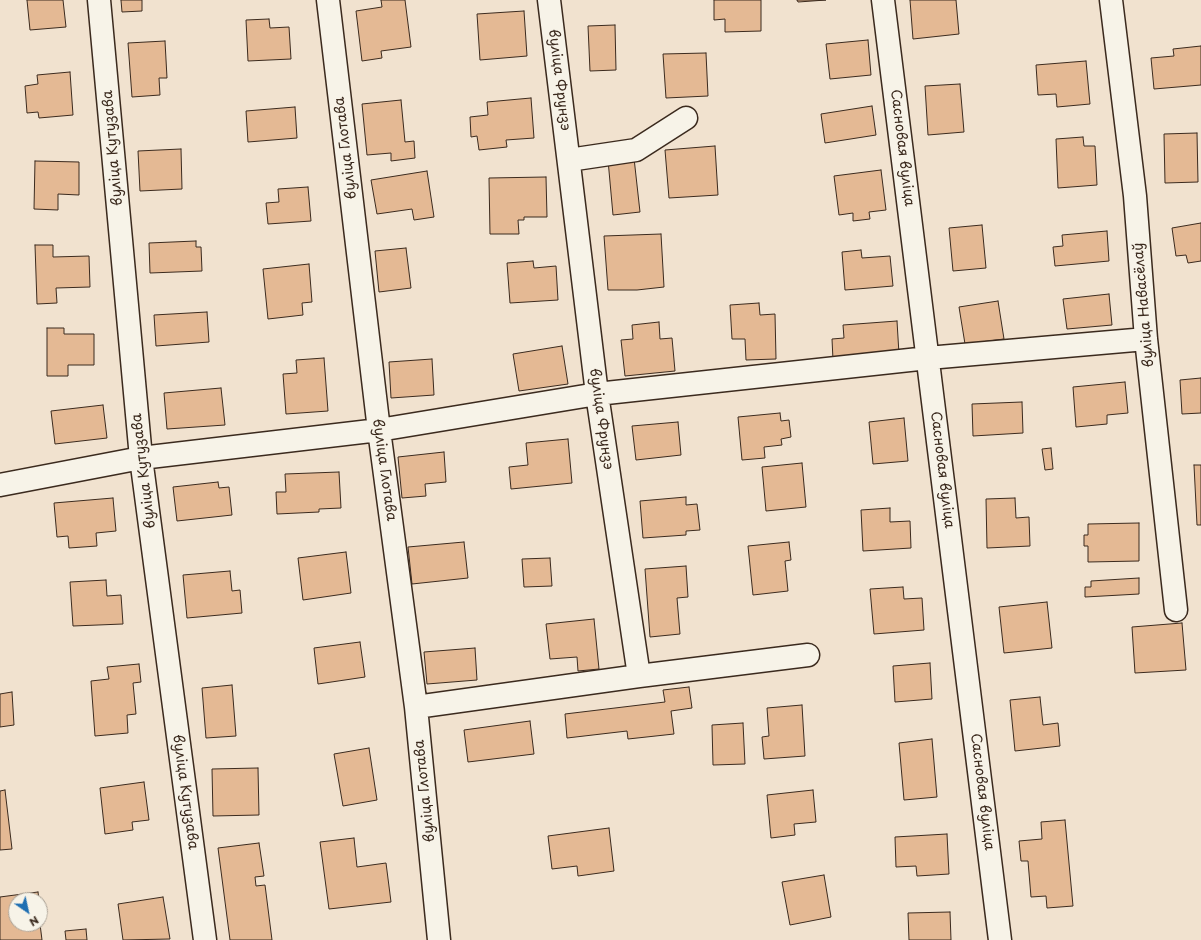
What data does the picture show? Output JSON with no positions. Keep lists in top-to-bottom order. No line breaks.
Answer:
{"streets":{"street":["вуліца Фрунзэ","вуліца Кутузава","вуліца Глотава","Сасновая вуліца","вуліца Навасёлаў"]},"north":"bottom right"}
